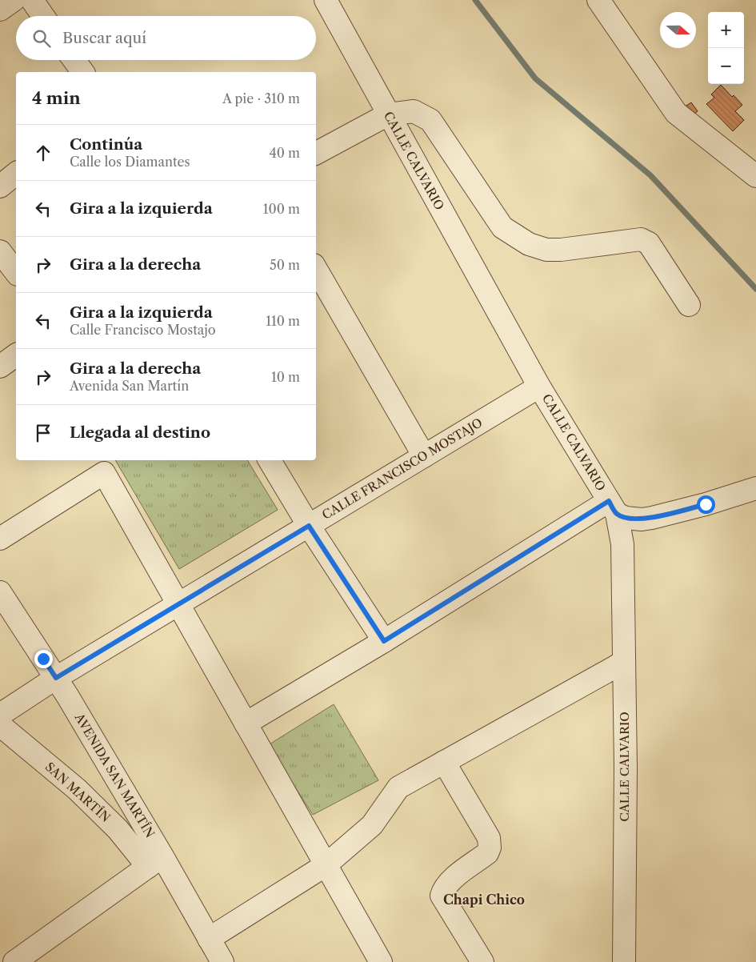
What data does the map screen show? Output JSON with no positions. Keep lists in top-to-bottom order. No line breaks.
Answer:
{"streets":{"street":["CALLE CALVARIO","CALLE FRANCISCO MOSTAJO","AVENIDA SAN MARTÍN","SAN MARTÍN"]},"crossings":[["CALLE CALVARIO","CALLE FRANCISCO MOSTAJO"],["CALLE FRANCISCO MOSTAJO","AVENIDA SAN MARTÍN"],["AVENIDA SAN MARTÍN","SAN MARTÍN"]],"districts":["Chapi Chico"],"north":"right","page":{"map_buttons":["+","−"],"search":"Buscar aquí","heading":["4 min","A pie · 310 m"],"list":[["Continúa","Calle los Diamantes","40 m"],["Gira a la izquierda","100 m"],["Gira a la derecha","50 m"],["Gira a la izquierda","Calle Francisco Mostajo","110 m"],["Gira a la derecha","Avenida San Martín","10 m"],"Llegada al destino"]}}
